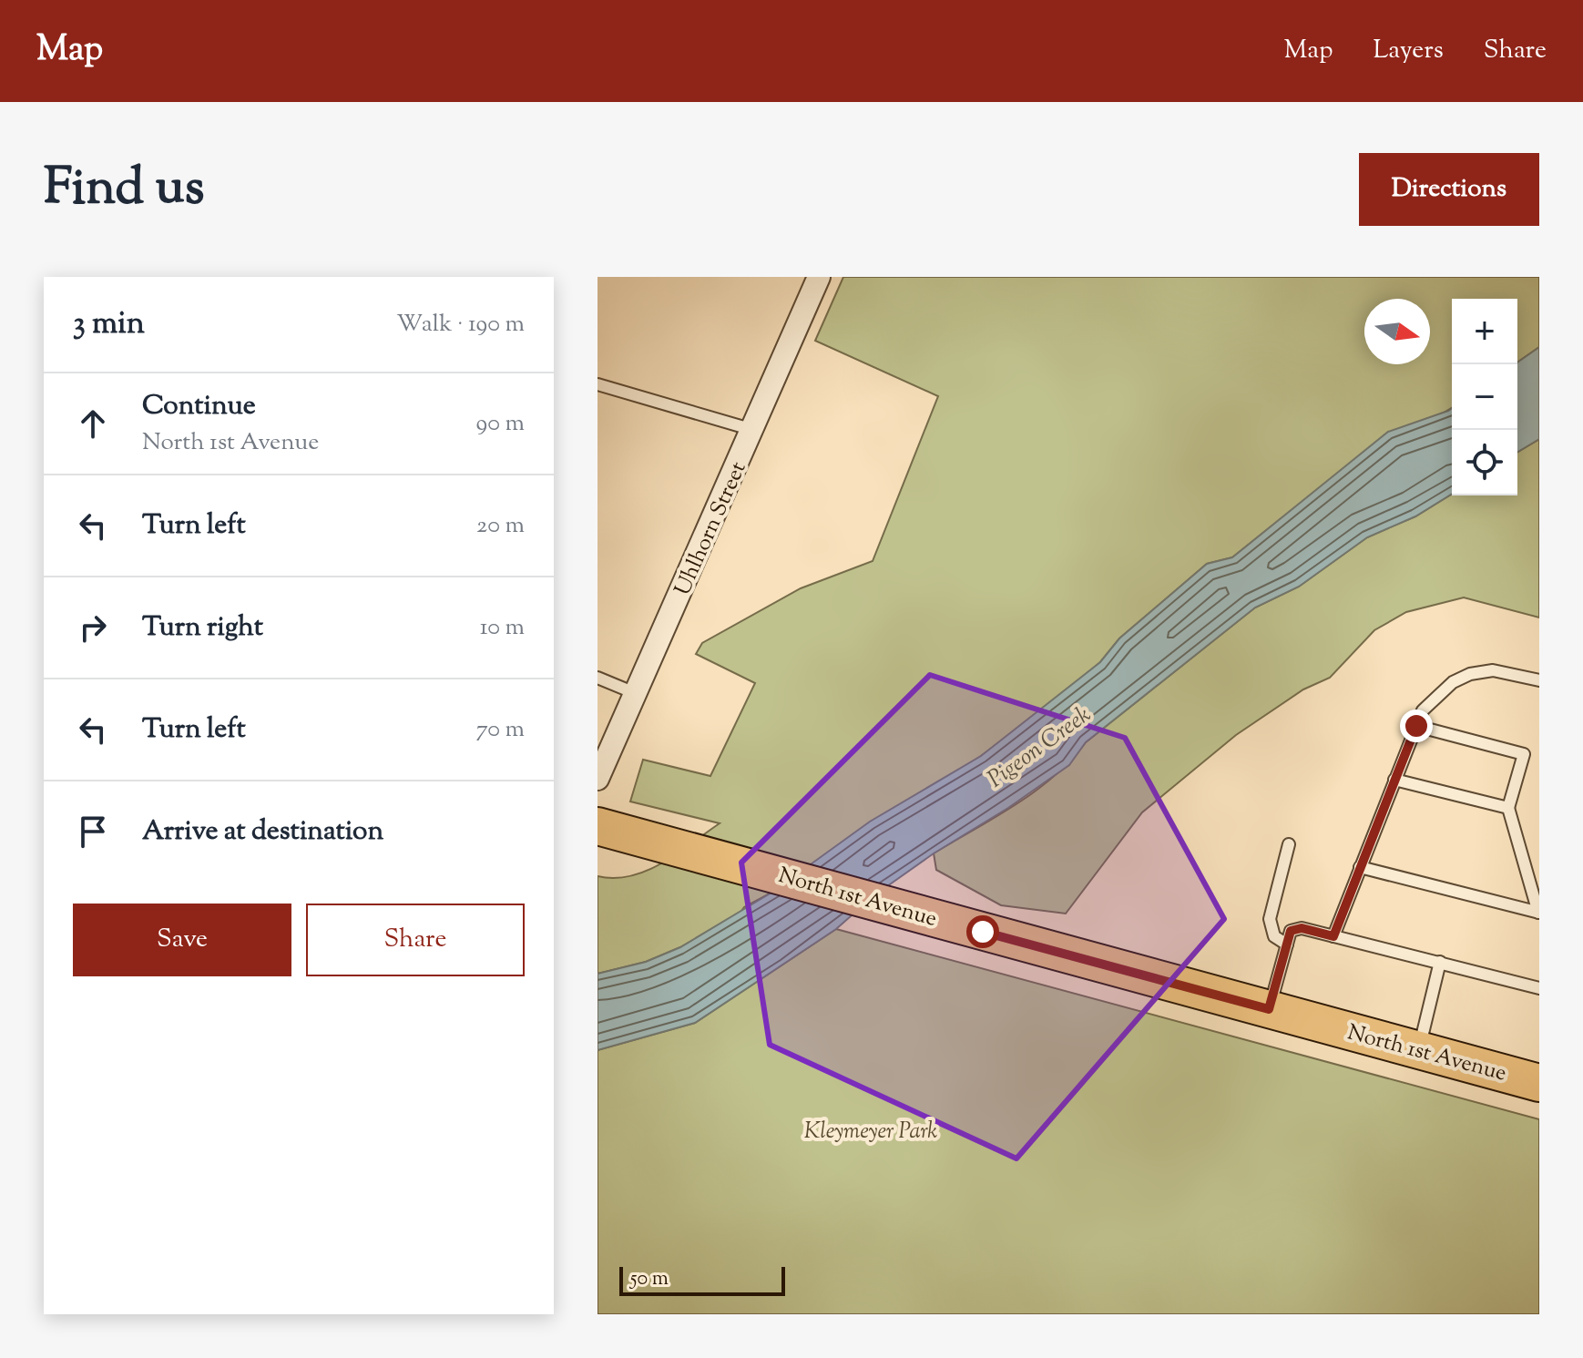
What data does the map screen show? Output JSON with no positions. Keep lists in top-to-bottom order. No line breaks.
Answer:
{"streets":{"main road":["North 1st Avenue"],"street":["Uhlhorn Street"]},"water":["Pigeon Creek"],"parks":["Kleymeyer Park"],"scale_bar":"50 m","north":"right","page":{"header":"Map","nav":["Map","Layers","Share"],"title":"Find us","buttons":["Directions",["Save","Share"]],"heading":["3 min","Walk · 190 m"],"map_buttons":["+","−"],"list":[["Continue","North 1st Avenue","90 m"],["Turn left","20 m"],["Turn right","10 m"],["Turn left","70 m"],"Arrive at destination"],"scale":"50 m"}}
